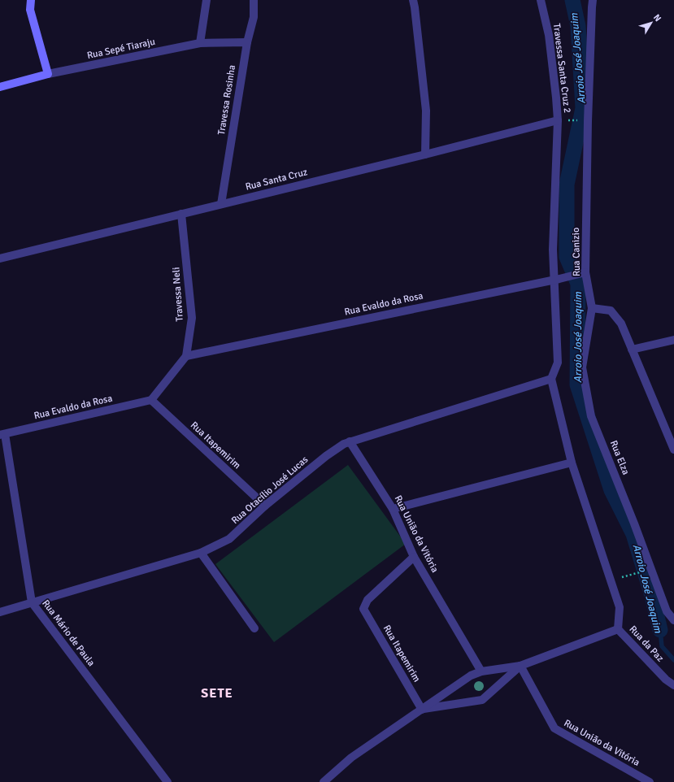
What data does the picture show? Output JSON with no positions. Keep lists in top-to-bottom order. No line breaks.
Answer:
{"streets":{"main road":["Rua Sepé Tiaraju"],"street":["Travessa Santa Cruz 2","Travessa Rosinha","Rua Santa Cruz","Rua Canizio","Travessa Neli","Rua Evaldo da Rosa","Rua Itapemirim","Rua Elza","Rua Otacílio José Lucas","Rua União da Vitória","Rua Mário de Paula","Rua da Paz"]},"crossings":[["Rua Sepé Tiaraju","Travessa Rosinha"],["Travessa Santa Cruz 2","Rua Santa Cruz"],["Travessa Rosinha","Rua Santa Cruz"],["Rua Santa Cruz","Travessa Neli"],["Rua Canizio","Rua Evaldo da Rosa"],["Rua Canizio","Rua Elza"],["Travessa Neli","Rua Evaldo da Rosa"],["Rua Evaldo da Rosa","Rua Itapemirim"],["Rua Evaldo da Rosa","Rua Mário de Paula"],["Rua Itapemirim","Rua Otacílio José Lucas"],["Rua Itapemirim","Rua União da Vitória"],["Rua Otacílio José Lucas","Rua União da Vitória"],["Rua Otacílio José Lucas","Rua Mário de Paula"]],"districts":["SETE"],"water":["Arroio José Joaquim"],"north":"top right"}
